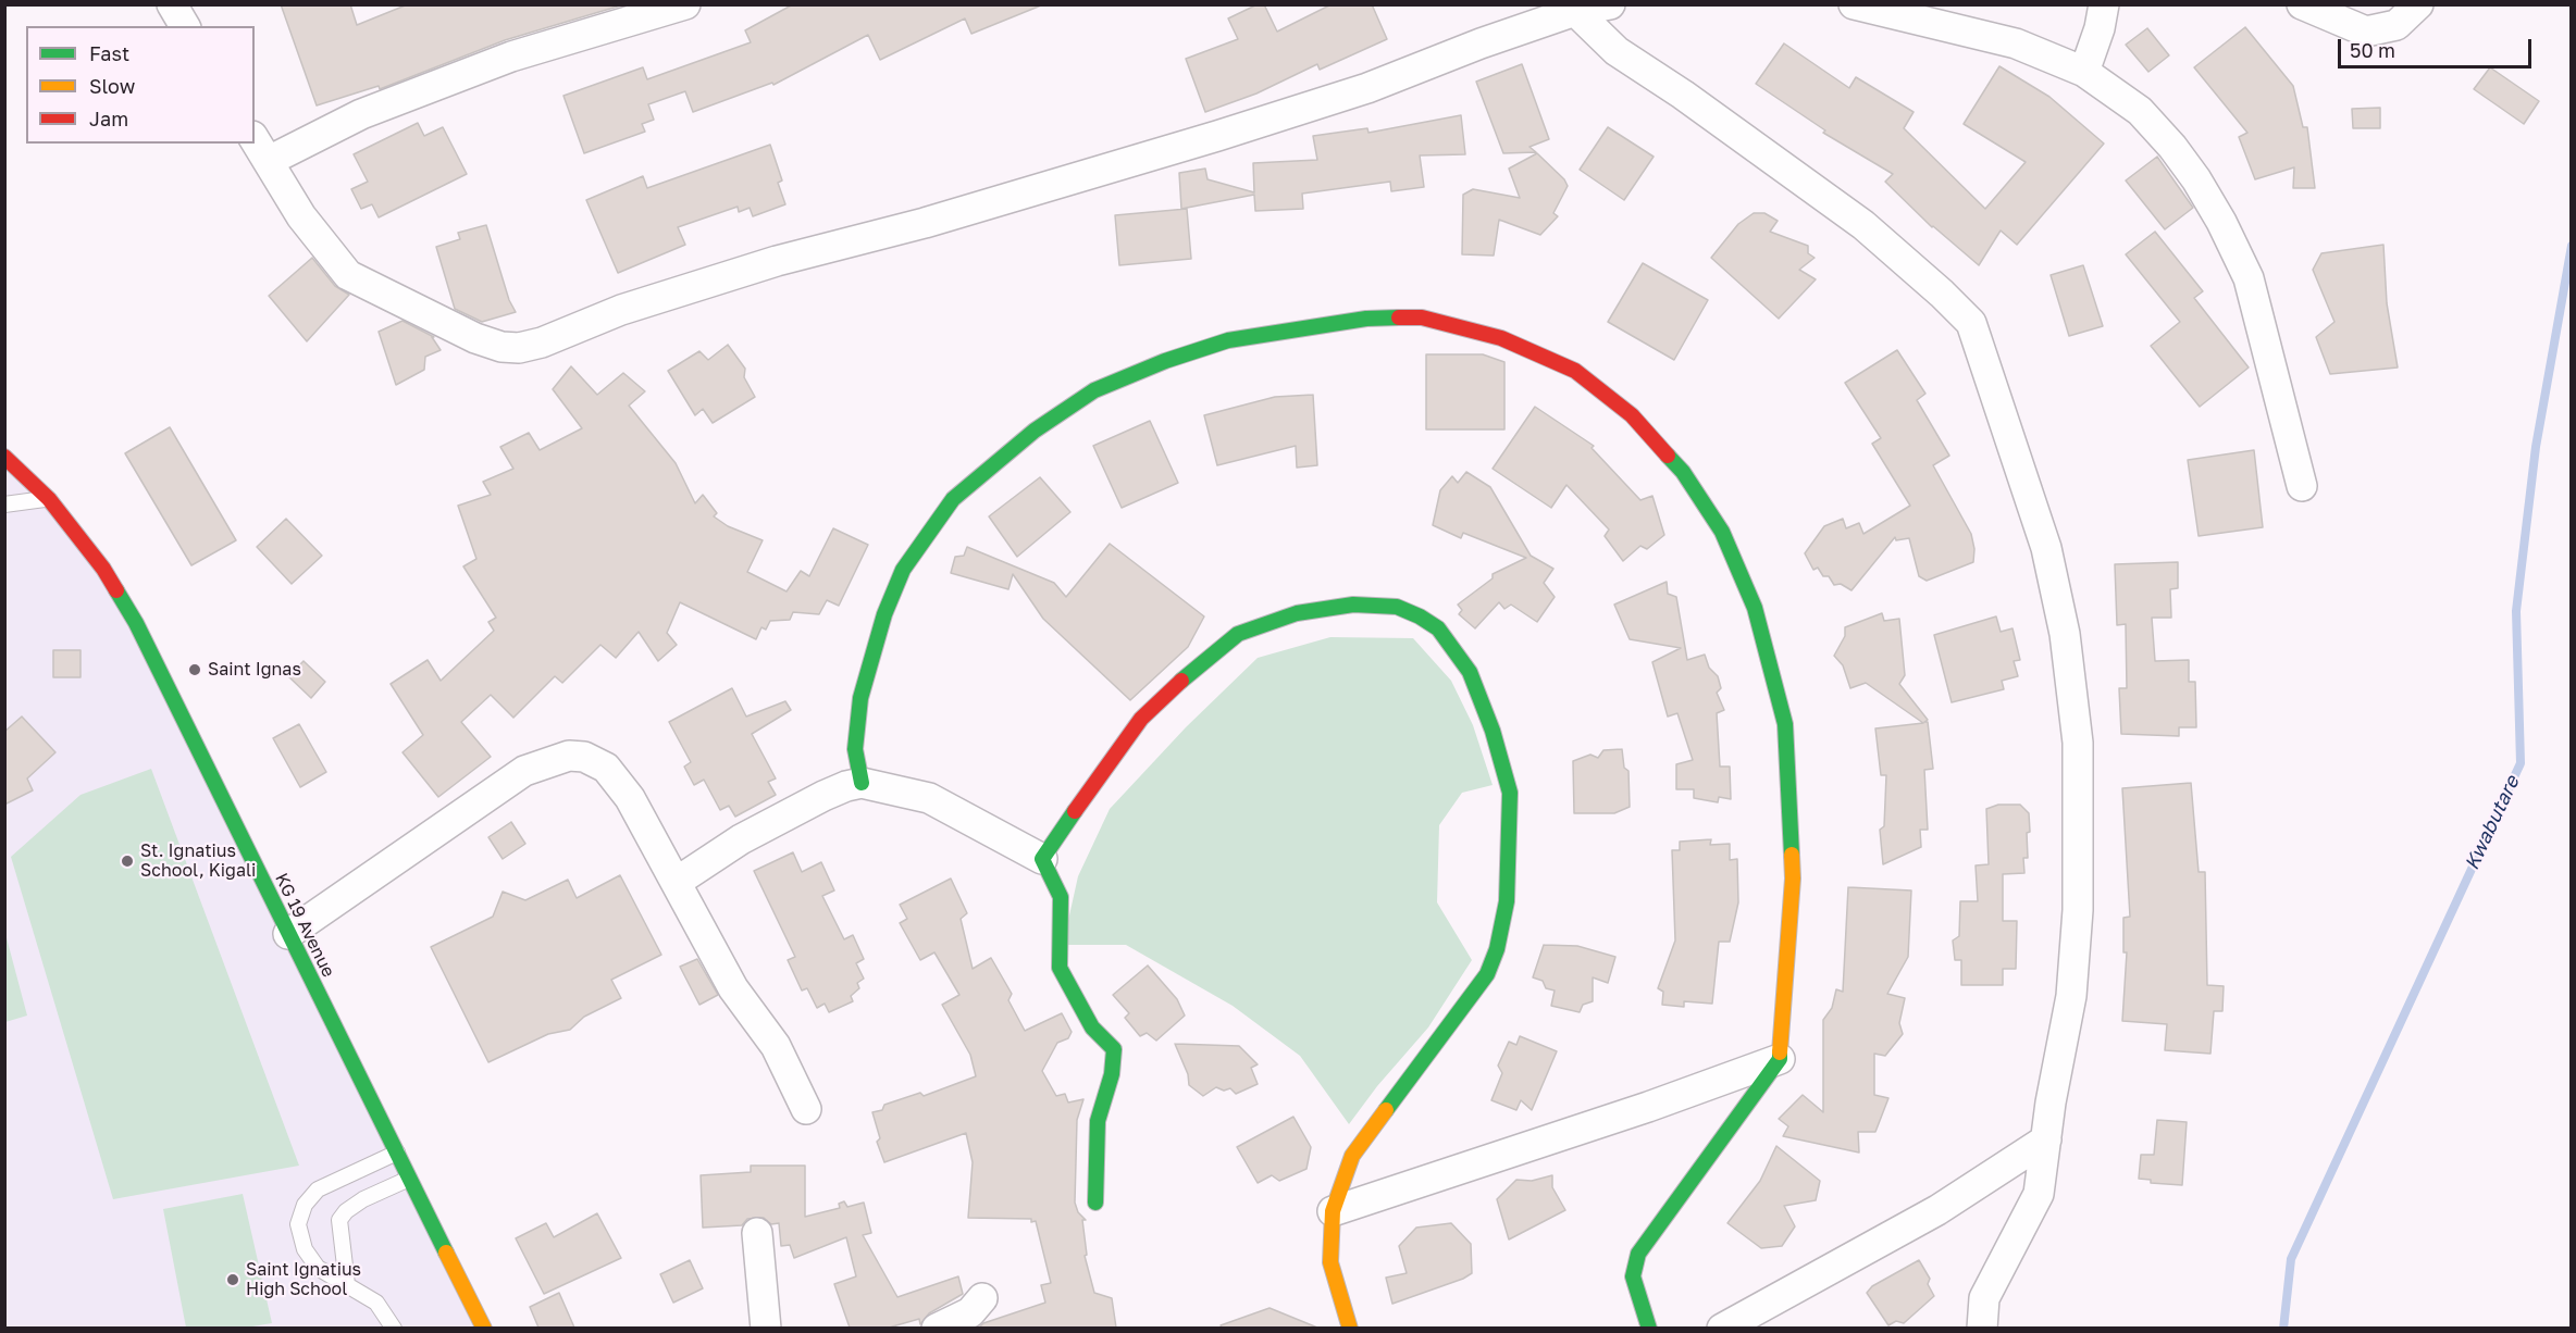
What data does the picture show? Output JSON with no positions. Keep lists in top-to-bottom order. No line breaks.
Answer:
{"streets":{"street":["KG 19 Avenue"]},"water":["Kwabutare"],"places":["Saint Ignas","St. Ignatius School, Kigali","Saint Ignatius High School"],"legend":["Fast","Slow","Jam"],"scale_bar":"50 m"}
